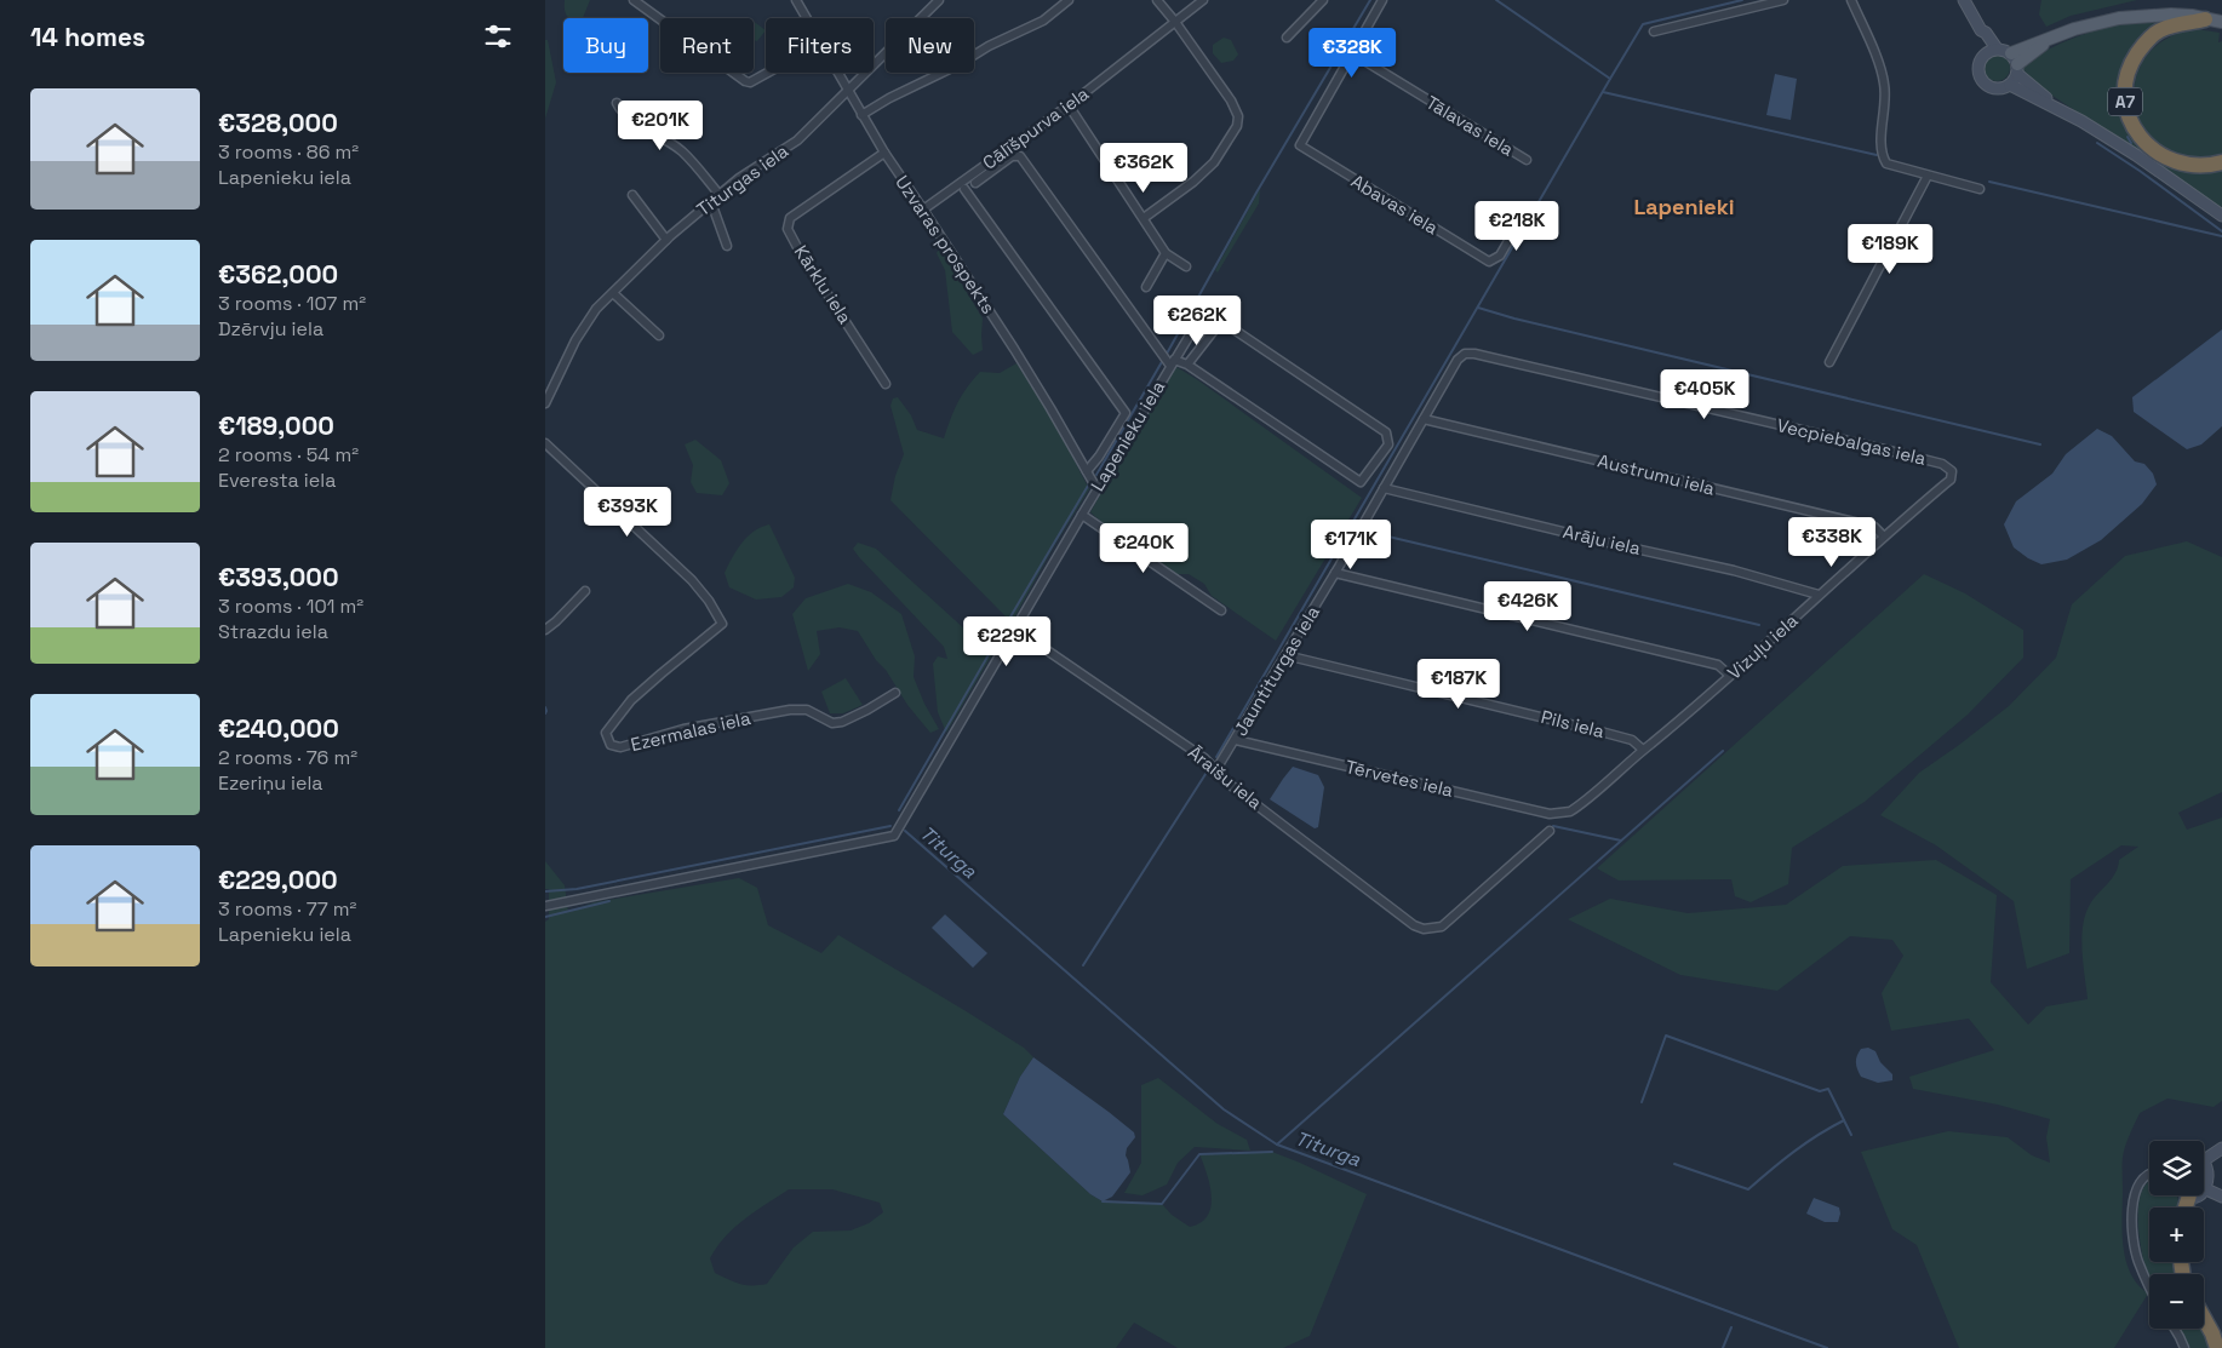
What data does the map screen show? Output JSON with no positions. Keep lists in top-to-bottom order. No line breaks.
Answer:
{"streets":{"highway":["A7"],"street":["Tālavas iela","Cālīšpurva iela","Titurgas iela","Abavas iela","Uzvaras prospekts","Kārklu iela","Lapenieku iela","Vecpiebalgas iela","Austrumu iela","Arāju iela","Vizuļu iela","Jauntiturgas iela","Pils iela","Ezermalas iela","Āraišu iela","Tērvetes iela"]},"crossings":[["Tālavas iela","Abavas iela"],["Cālīšpurva iela","Uzvaras prospekts"],["Titurgas iela","Uzvaras prospekts"],["Uzvaras prospekts","Kārklu iela"],["Uzvaras prospekts","Lapenieku iela"],["Lapenieku iela","Āraišu iela"],["Vecpiebalgas iela","Vizuļu iela"],["Vecpiebalgas iela","Jauntiturgas iela"],["Austrumu iela","Vizuļu iela"],["Austrumu iela","Jauntiturgas iela"],["Arāju iela","Vizuļu iela"],["Arāju iela","Jauntiturgas iela"],["Vizuļu iela","Pils iela"],["Vizuļu iela","Tērvetes iela"],["Jauntiturgas iela","Pils iela"],["Jauntiturgas iela","Āraišu iela"],["Jauntiturgas iela","Tērvetes iela"]],"districts":["Lapenieki"],"water":["Titurga"],"page":{"heading":"14 homes","chip":["Buy","Rent","Filters","New"],"price":["€328K","€201K","€362K","€218K","€189K","€262K","€405K","€393K","€338K","€171K","€240K","€426K","€229K","€187K"],"list":[{"name":"€328,000","note":"3 rooms · 86 m² · Lapenieku iela"},{"name":"€362,000","note":"3 rooms · 107 m² · Dzērvju iela"},{"name":"€189,000","note":"2 rooms · 54 m² · Everesta iela"},{"name":"€393,000","note":"3 rooms · 101 m² · Strazdu iela"},{"name":"€240,000","note":"2 rooms · 76 m² · Ezeriņu iela"},{"name":"€229,000","note":"3 rooms · 77 m² · Lapenieku iela"}],"map_buttons":["+","−"]}}
